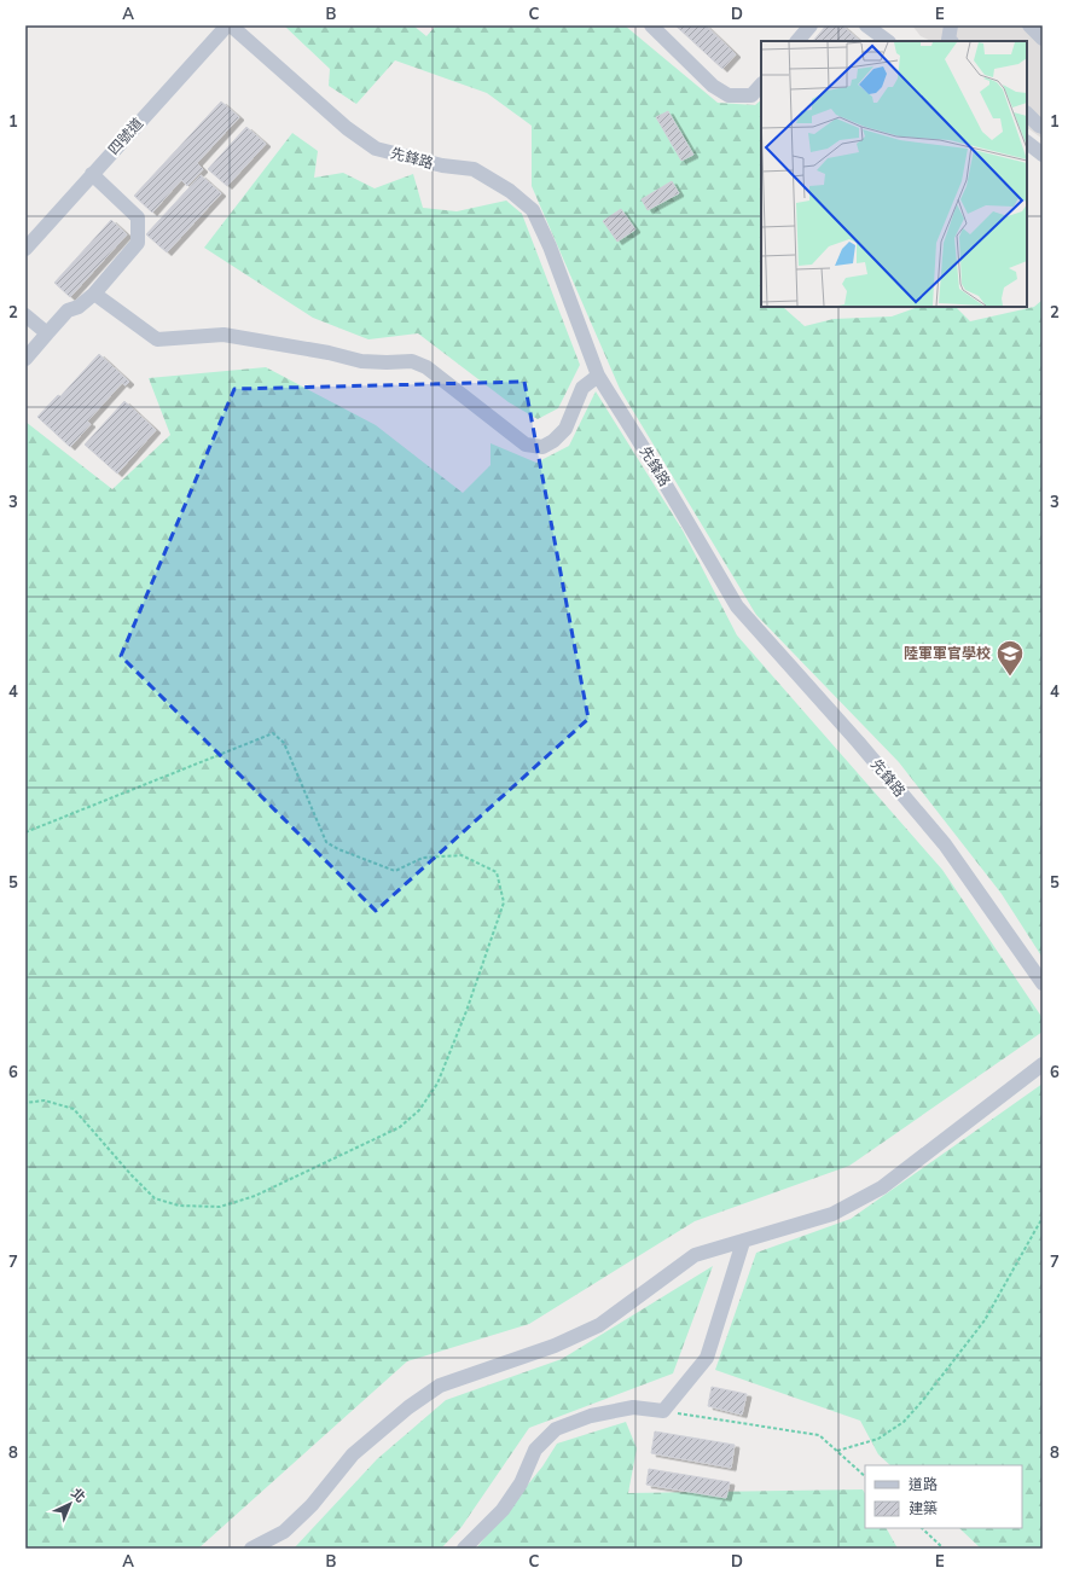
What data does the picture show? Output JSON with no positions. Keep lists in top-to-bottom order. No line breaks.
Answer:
{"streets":{"street":["四號道","先鋒路"]},"places":{"school or university":["陸軍軍官學校"]},"legend":["道路","建築"],"north":"top right","grid":{"columns":["A","B","C","D","E"],"rows":["1","2","3","4","5","6","7","8"]}}
